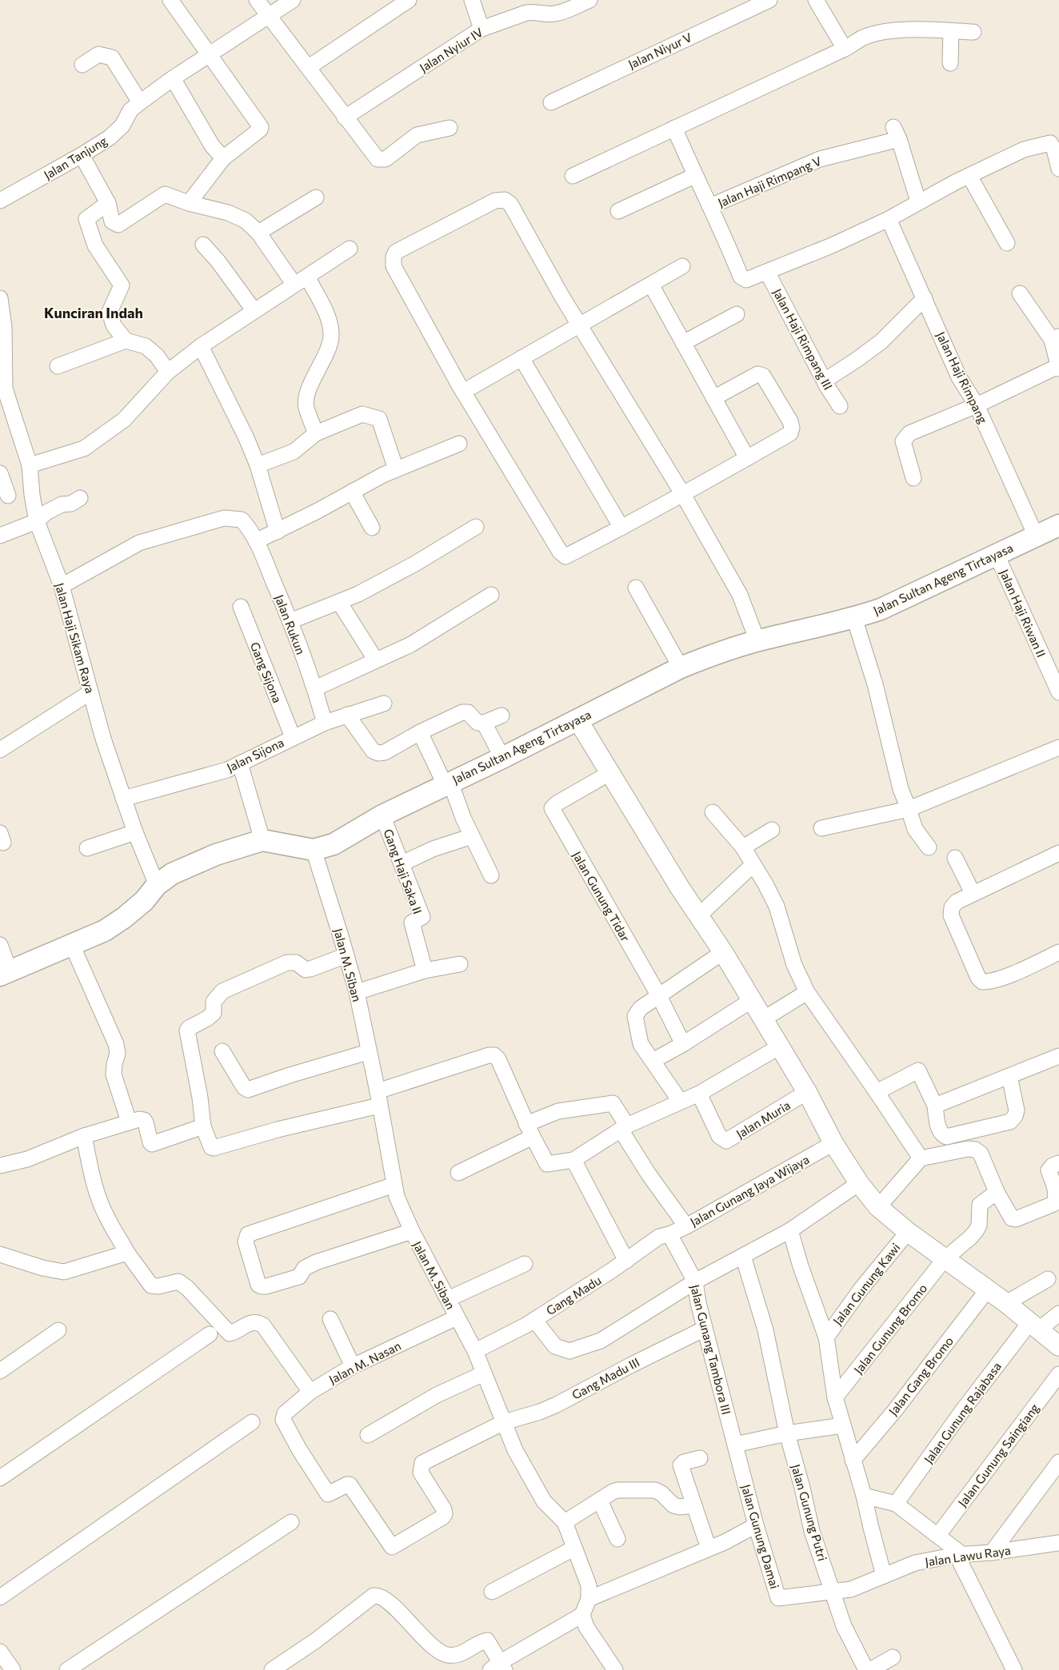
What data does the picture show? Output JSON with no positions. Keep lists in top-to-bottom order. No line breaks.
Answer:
{"streets":{"main road":["Jalan Sultan Ageng Tirtayasa"],"street":["Jalan Nyiur IV","Jalan Niyur V","Jalan Tanjung","Jalan Haji Rimpang V","Jalan Haji Rimpang III","Jalan Haji Rimpang","Jalan Haji Riwan II","Jalan Rukun","Jalan Haji Sikam Raya","Gang Sijona","Jalan Sijona","Gang Haji Saka II","Jalan Gunung Tidar","Jalan M. Siban","Jalan Muria","Jalan Gunang Jaya Wijaya","Jalan Gunung Kawi","Gang Madu","Jalan Gunung Bromo","Jalan Gunang Tambora III","Jalan M. Nasan","Jalan Gang Bromo","Gang Madu III","Jalan Gunung Rajabasa","Jalan Gunung Saingiang","Jalan Gunung Putri","Jalan Gunung Damai","Jalan Lawu Raya"]},"crossings":[["Jalan Haji Rimpang","Jalan Sultan Ageng Tirtayasa"],["Jalan Sultan Ageng Tirtayasa","Jalan Haji Riwan II"],["Jalan Sultan Ageng Tirtayasa","Jalan Haji Sikam Raya"],["Jalan Sultan Ageng Tirtayasa","Gang Haji Saka II"],["Jalan Sultan Ageng Tirtayasa","Jalan M. Siban"],["Jalan Rukun","Jalan Sijona"],["Jalan Haji Sikam Raya","Jalan Sijona"],["Gang Sijona","Jalan Sijona"],["Jalan M. Siban","Gang Madu"],["Jalan M. Siban","Jalan M. Nasan"],["Jalan M. Siban","Gang Madu III"],["Jalan Gunang Jaya Wijaya","Gang Madu"],["Jalan Gunang Jaya Wijaya","Jalan Gunang Tambora III"],["Gang Madu","Jalan Gunang Tambora III"],["Jalan Gunang Tambora III","Gang Madu III"],["Jalan Gunang Tambora III","Jalan Gunung Damai"],["Jalan M. Nasan","Gang Madu III"],["Jalan Gunung Putri","Jalan Gunung Damai"],["Jalan Gunung Putri","Jalan Lawu Raya"],["Jalan Gunung Damai","Jalan Lawu Raya"]],"districts":["Kunciran Indah"]}
